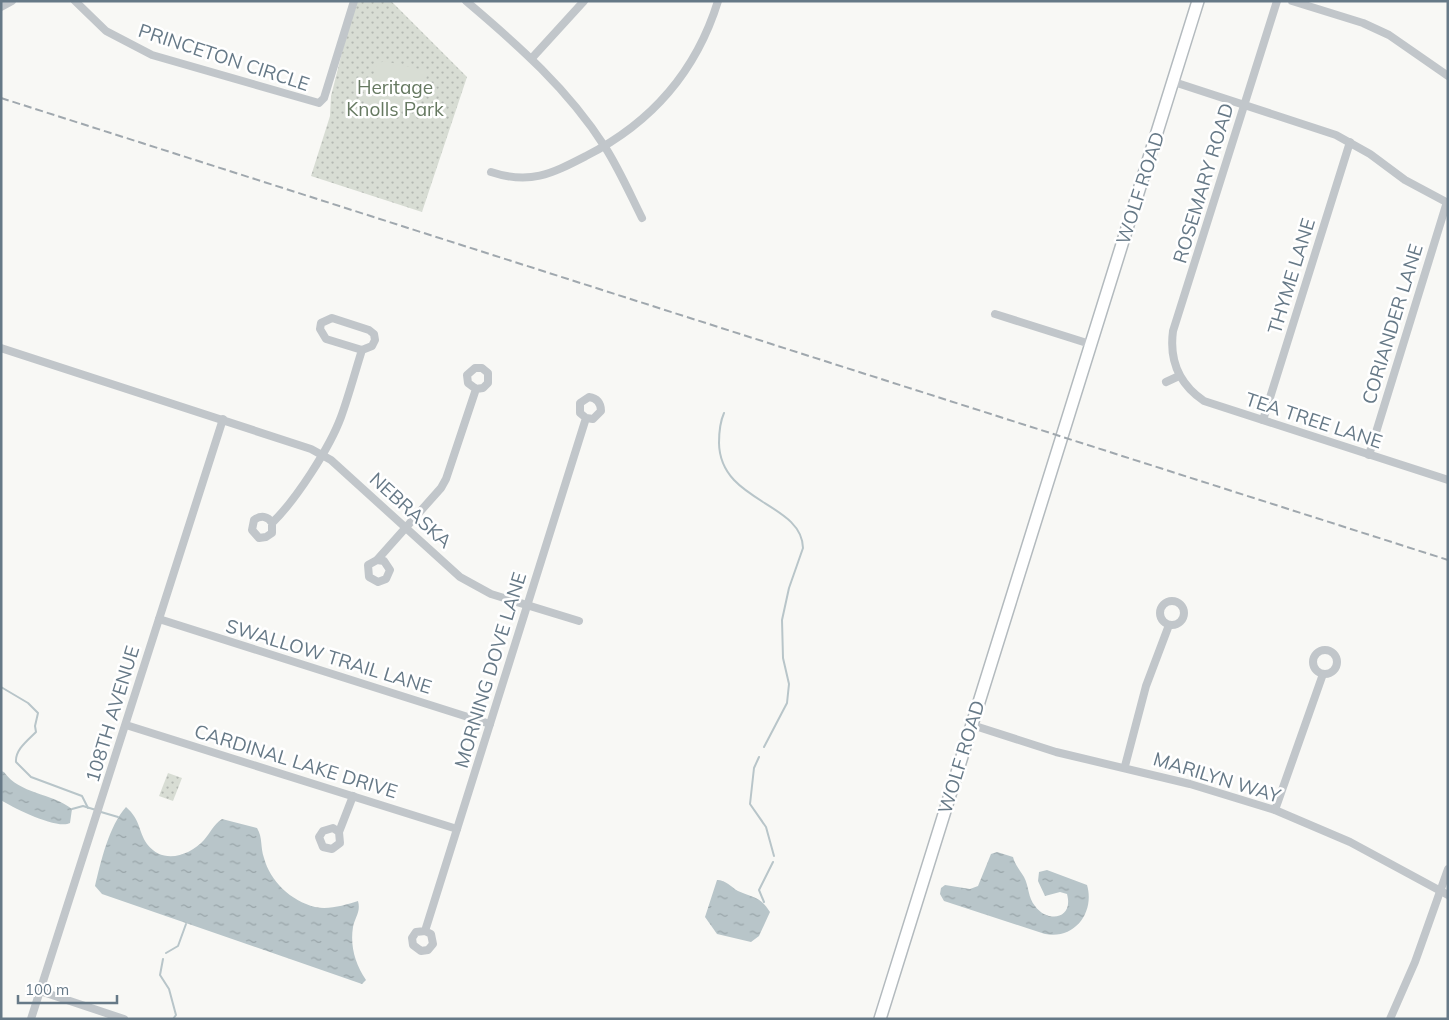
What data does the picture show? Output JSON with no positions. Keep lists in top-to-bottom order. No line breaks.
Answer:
{"streets":{"main road":["WOLF ROAD"],"street":["PRINCETON CIRCLE","ROSEMARY ROAD","THYME LANE","CORIANDER LANE","TEA TREE LANE","NEBRASKA","SWALLOW TRAIL LANE","MORNING DOVE LANE","108TH AVENUE","CARDINAL LAKE DRIVE","MARILYN WAY"]},"crossings":[["ROSEMARY ROAD","TEA TREE LANE"],["WOLF ROAD","MARILYN WAY"],["THYME LANE","TEA TREE LANE"],["CORIANDER LANE","TEA TREE LANE"],["NEBRASKA","MORNING DOVE LANE"],["NEBRASKA","108TH AVENUE"],["SWALLOW TRAIL LANE","MORNING DOVE LANE"],["SWALLOW TRAIL LANE","108TH AVENUE"],["MORNING DOVE LANE","CARDINAL LAKE DRIVE"],["108TH AVENUE","CARDINAL LAKE DRIVE"]],"parks":["Heritage Knolls Park"],"scale_bar":"100 m"}
